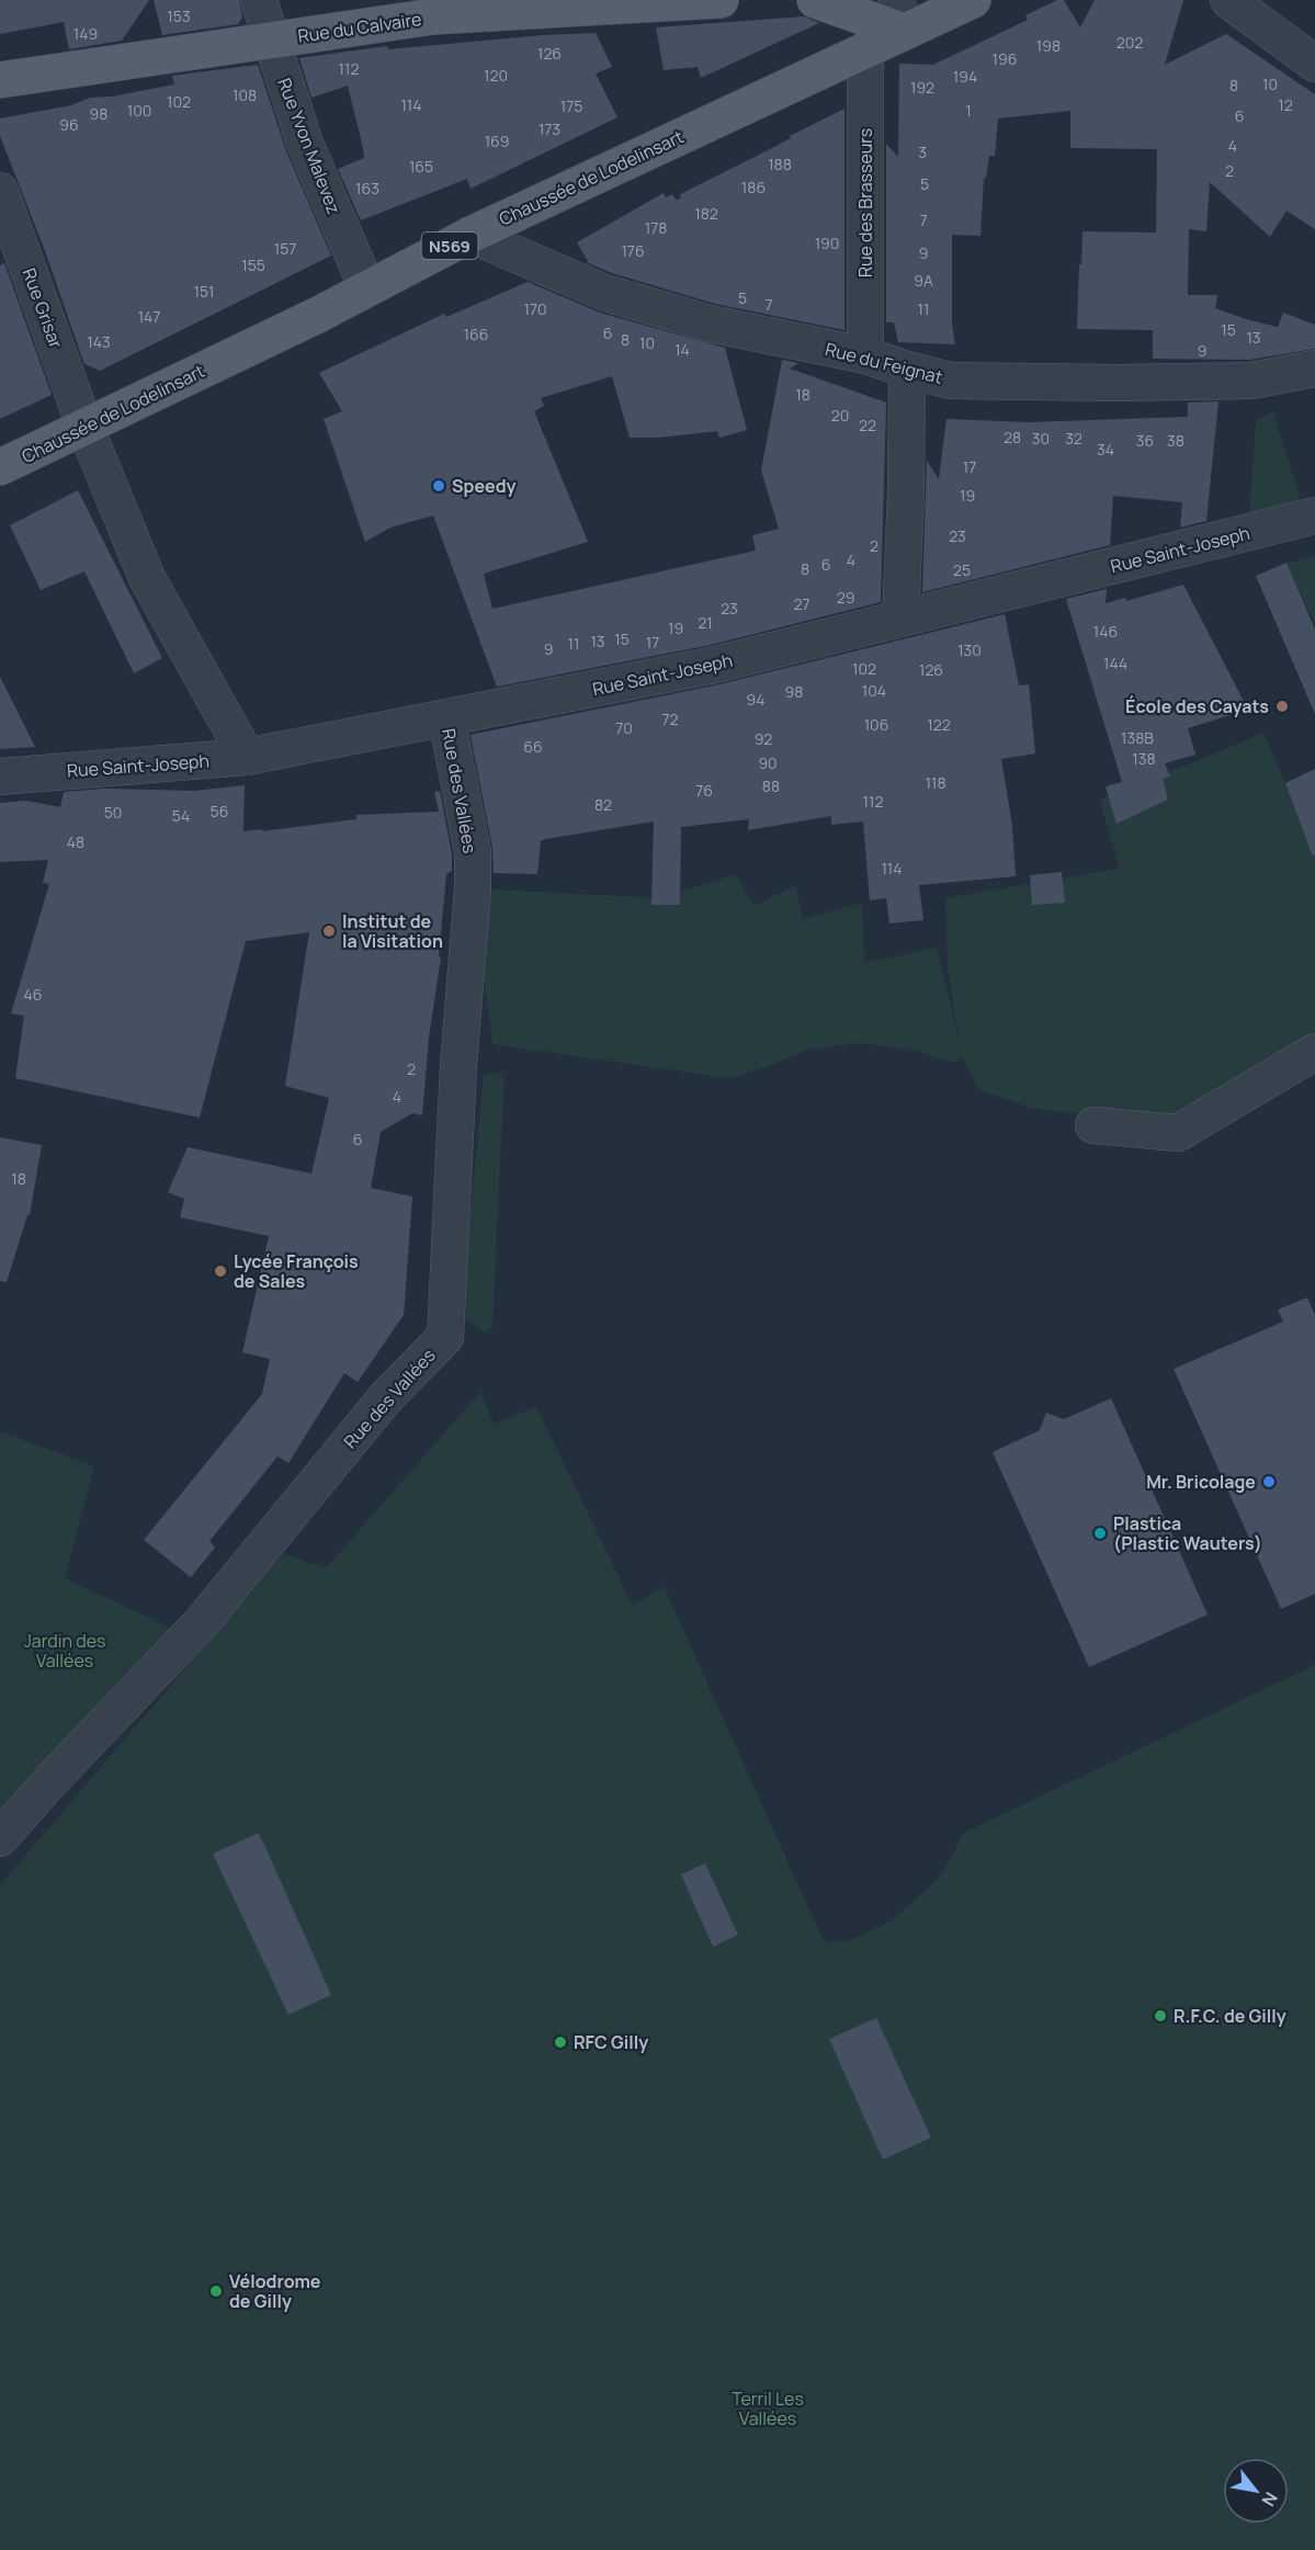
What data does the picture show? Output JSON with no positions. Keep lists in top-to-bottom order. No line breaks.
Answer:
{"streets":{"main road":["Rue du Calvaire","Chaussée de Lodelinsart","N569"],"street":["Rue Yvon Malevez","Rue des Brasseurs","Rue Grisar","Rue du Feignat","Rue Saint-Joseph","Rue des Vallées"]},"crossings":[["Rue du Calvaire","Rue Yvon Malevez"],["Rue Yvon Malevez","Chaussée de Lodelinsart"],["Chaussée de Lodelinsart","Rue des Brasseurs"],["Chaussée de Lodelinsart","Rue Grisar"],["Chaussée de Lodelinsart","Rue du Feignat"],["Rue des Brasseurs","Rue du Feignat"],["Rue Grisar","Rue Saint-Joseph"],["Rue Saint-Joseph","Rue des Vallées"]],"parks":["Jardin des Vallées","Terril Les Vallées"],"places":["Speedy","École des Cayats","Institut de la Visitation","Lycée François de Sales","Mr. Bricolage","Plastica (Plastic Wauters)","R.F.C. de Gilly","RFC Gilly","Vélodrome de Gilly"],"house_numbers":["153","149","202","198","126","196","112","120","194","10","8","192","108","102","114","12","175","100","1","98","6","96","173","169","4","3","188","165","2","5","186","163","182","7","178","190","157","176","9","155","9A","151","5","7","170","11","147","15","6","166","13","8","143","10","14","9","18","20","22","28","30","32","36","38","34","17","19","23","2","4","6","8","25","29","27","23","21","19","146","15","13","17","11","9","130","144","102","126","104","98","94","72","106","122","70","138B","92","66","138","90","118","88","76","112","82","56","50","54","48","114","46","2","4","6","18"],"north":"bottom right"}
